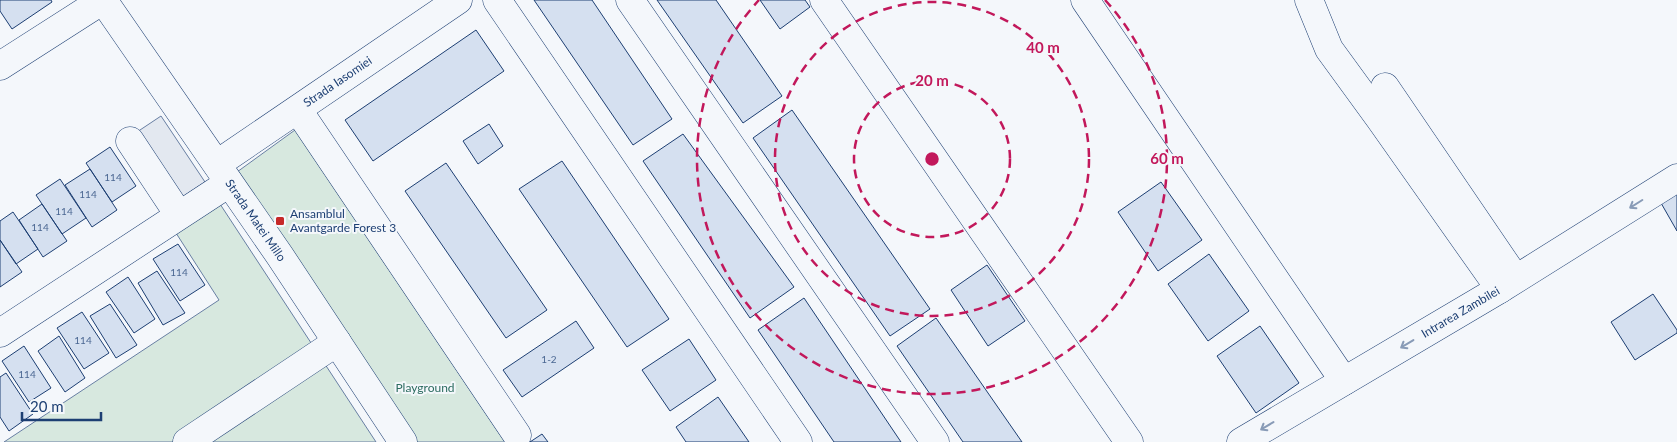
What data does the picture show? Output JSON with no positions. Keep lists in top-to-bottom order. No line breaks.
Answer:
{"streets":{"street":["Strada Iasomiei","Strada Matei Millo","Intrarea Zambilei"]},"crossings":[["Strada Iasomiei","Strada Matei Millo"]],"one_way":["Intrarea Zambilei"],"parks":["Playground"],"places":{"transit":["Ansamblul Avantgarde Forest 3"]},"house_numbers":["114","114","114","114","114","114","1-2","114"],"scale_bar":"20 m","rings":["40 m","20 m","60 m"]}
